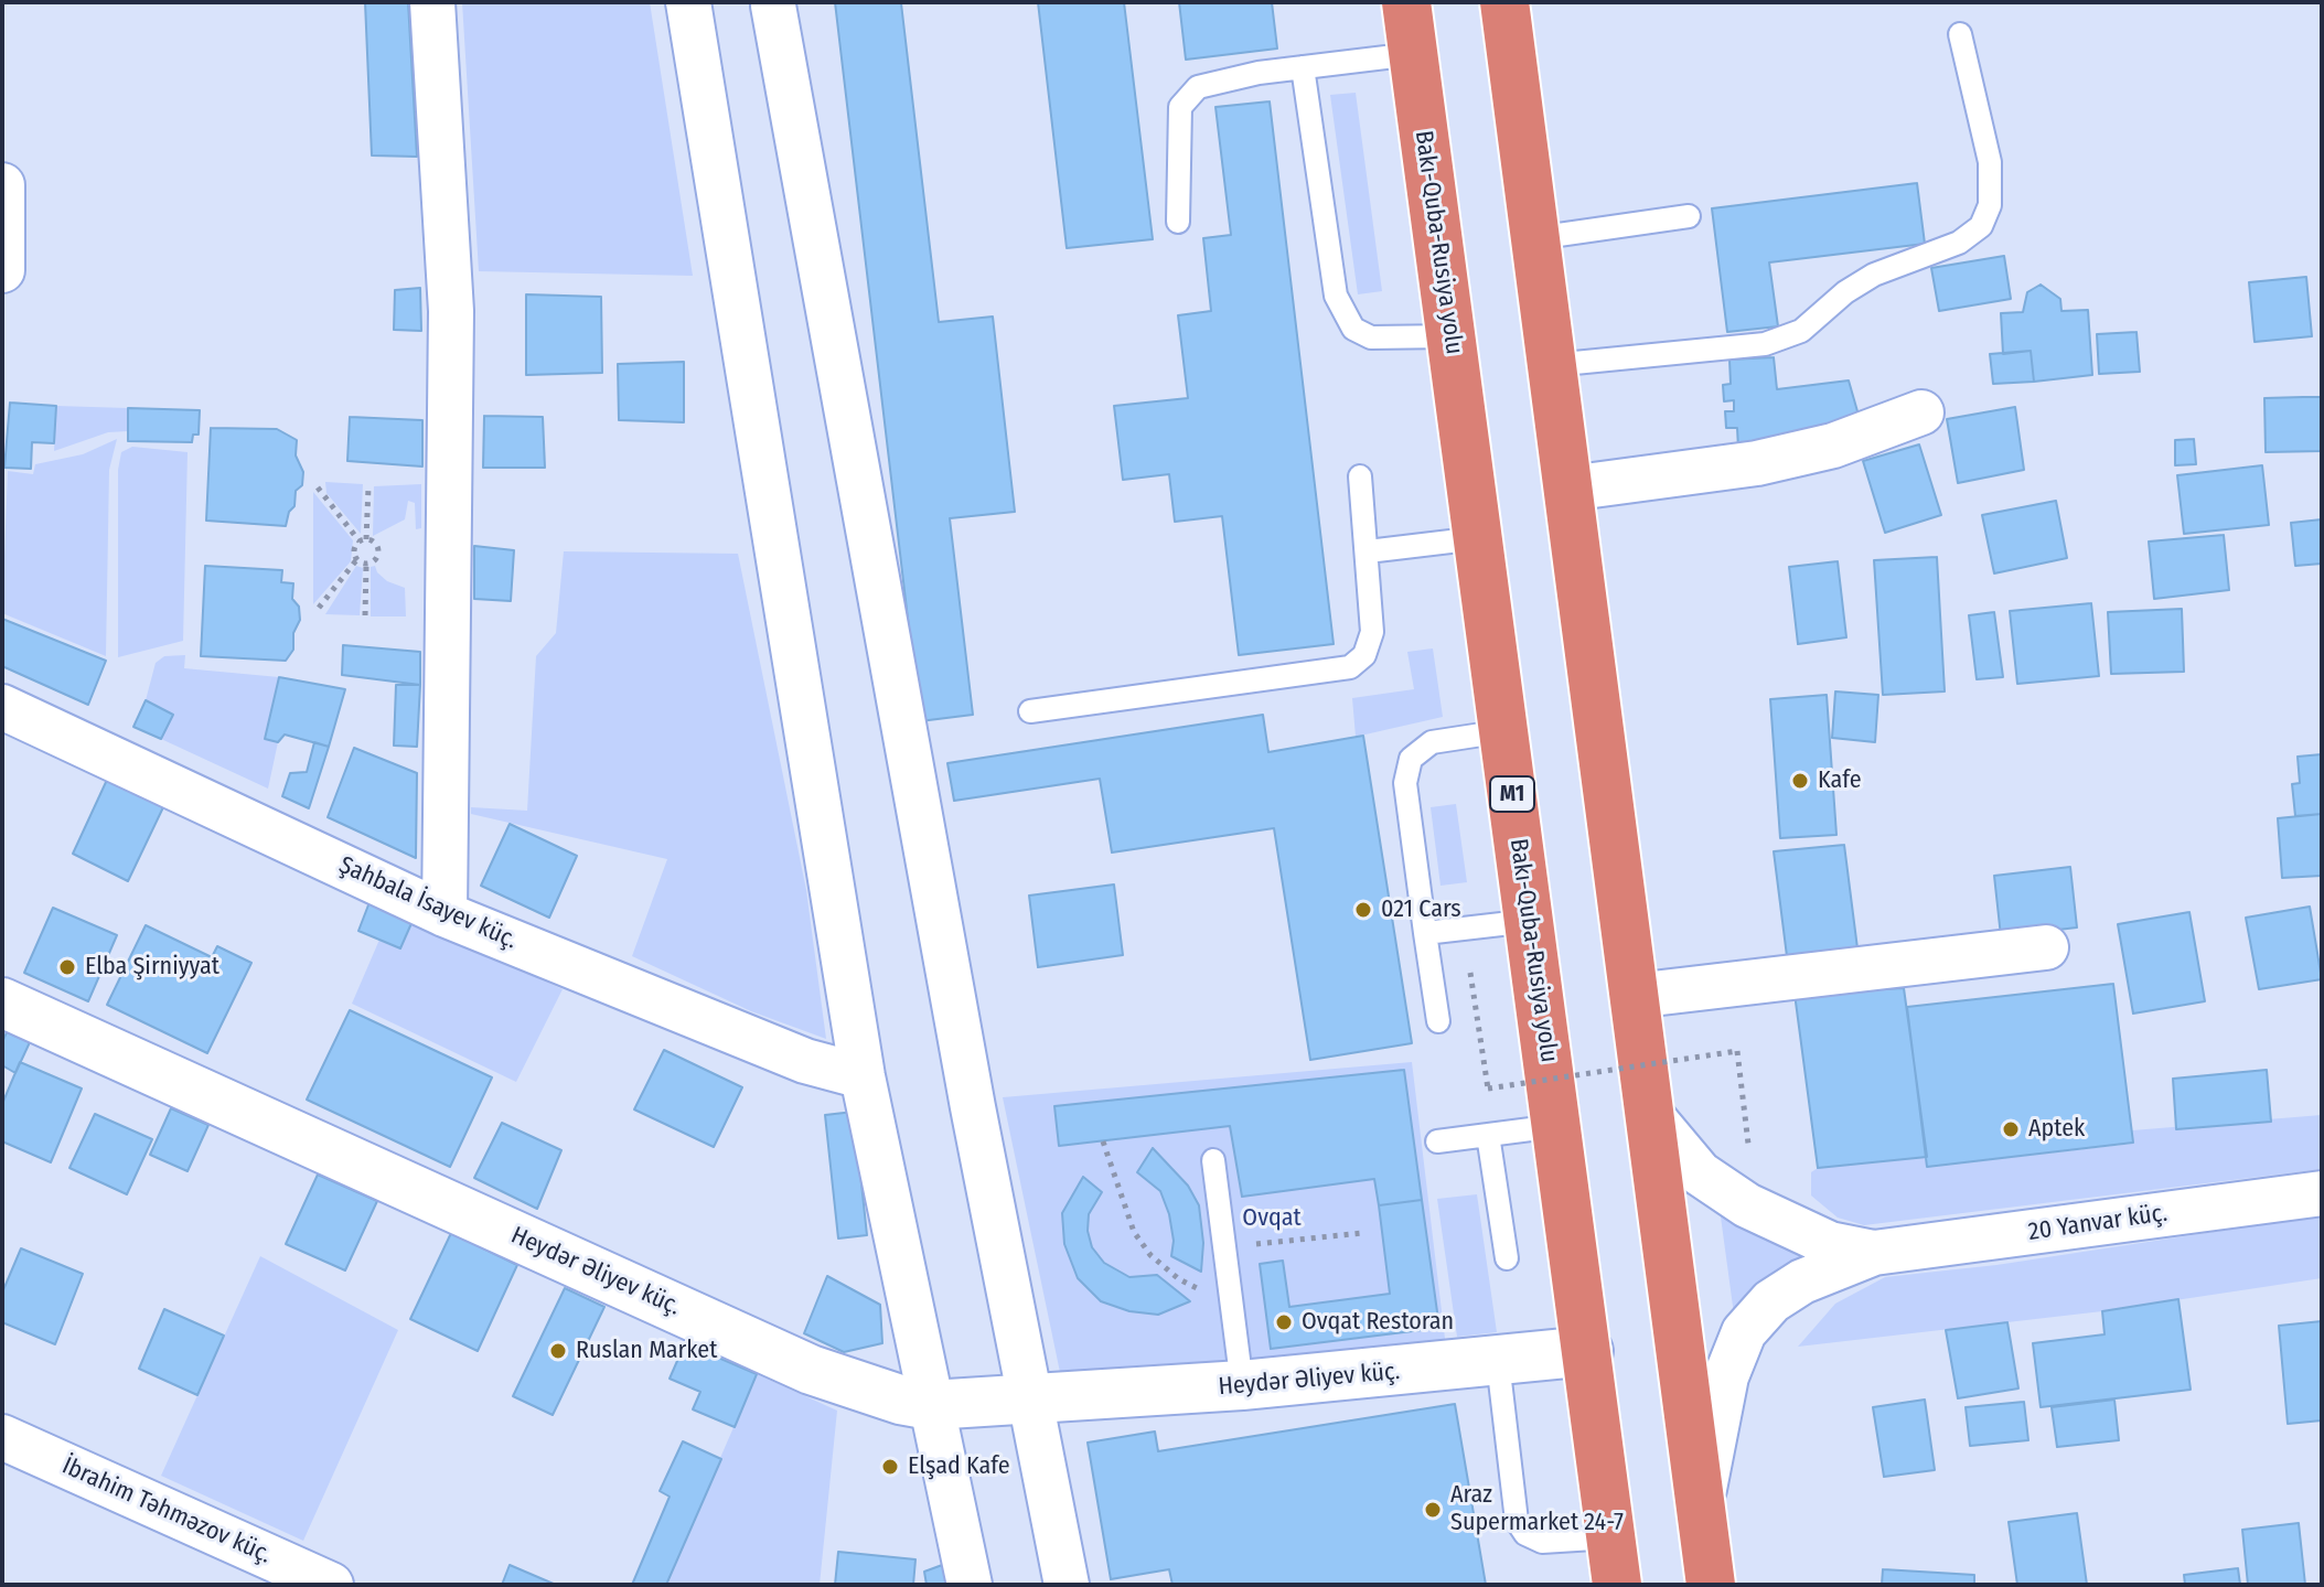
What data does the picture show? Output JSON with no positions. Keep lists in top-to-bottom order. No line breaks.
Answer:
{"streets":{"highway":["Bakı-Quba-Rusiya yolu","M1"],"street":["Şahbala İsayev küç.","20 Yanvar küç.","Heydər Əliyev küç.","İbrahim Təhməzov küç."]},"crossings":[["Bakı-Quba-Rusiya yolu","Heydər Əliyev küç."]],"parks":["Ovqat"],"places":["Kafe","021 Cars","Elba Şirniyyat","Aptek","Ovqat Restoran","Ruslan Market","Elşad Kafe","Araz Supermarket 24-7"]}
